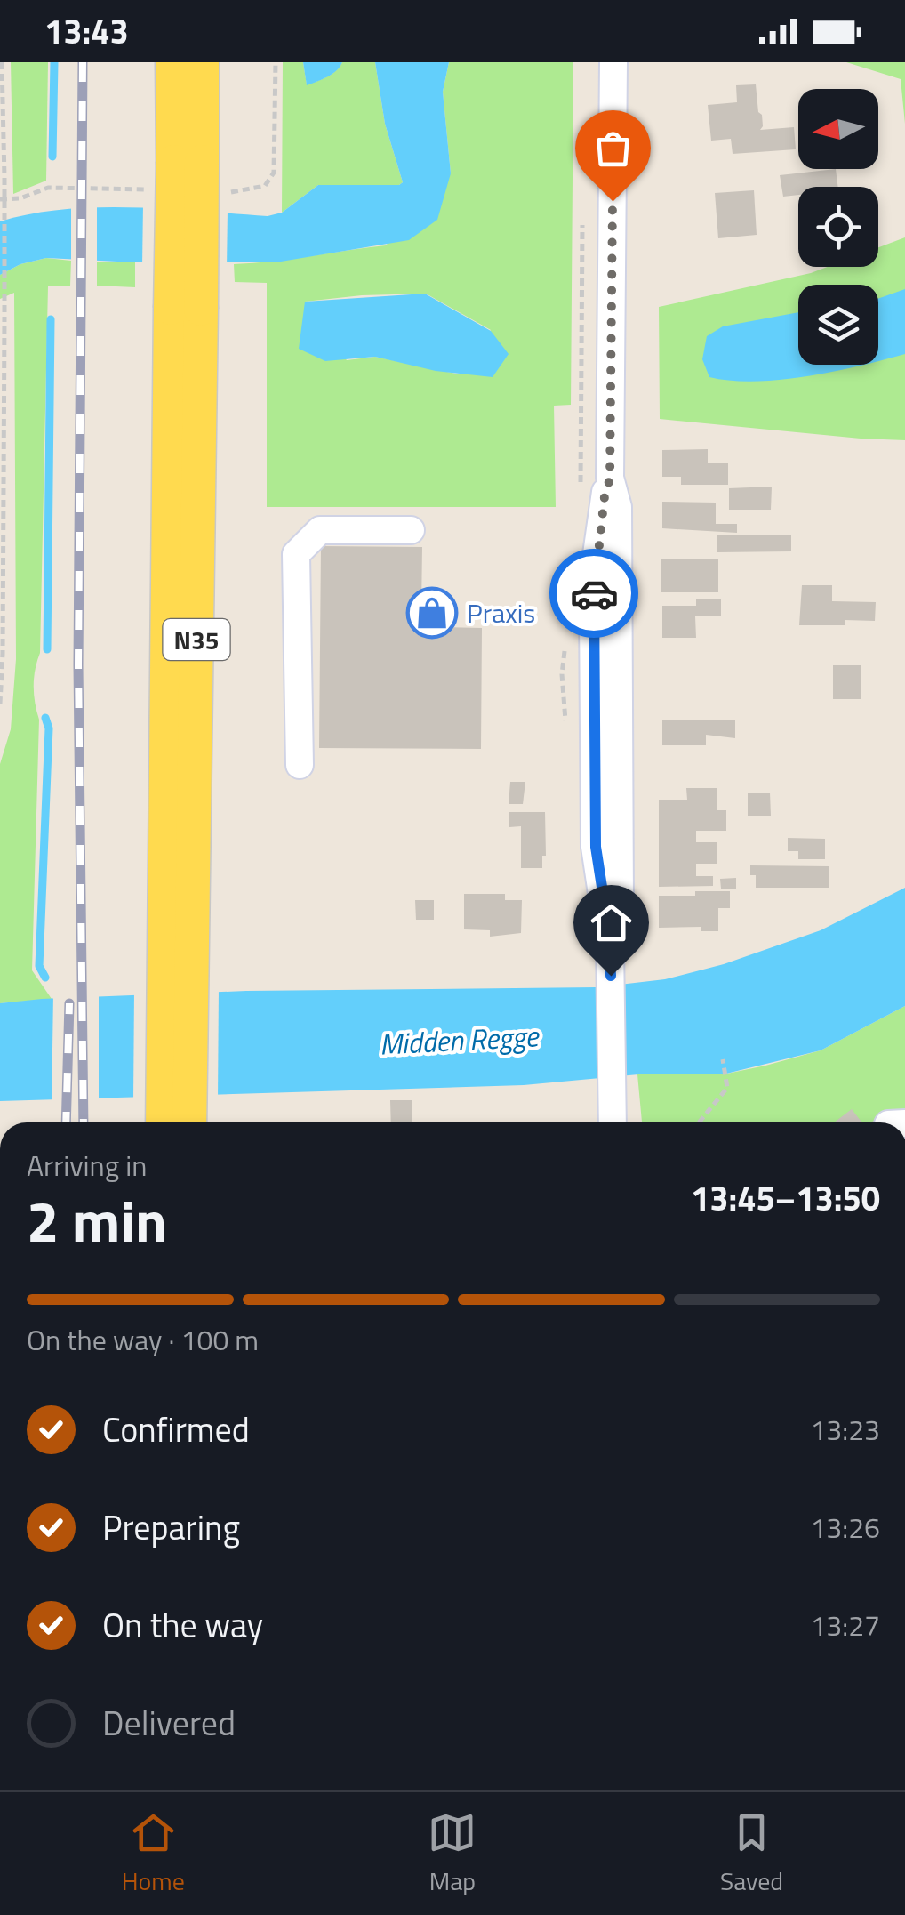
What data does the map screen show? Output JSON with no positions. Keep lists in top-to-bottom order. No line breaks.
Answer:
{"streets":{"main road":["N35"]},"water":["Midden Regge"],"places":{"shop":["Praxis"]},"north":"left","page":{"status":"13:43","heading":["2 min","Arriving in","13:45–13:50"],"bar":"On the way · 100 m","list":[["Confirmed","13:23"],["Preparing","13:26"],["On the way","13:27"],"Delivered"],"tabs":["Home","Map","Saved"]}}
